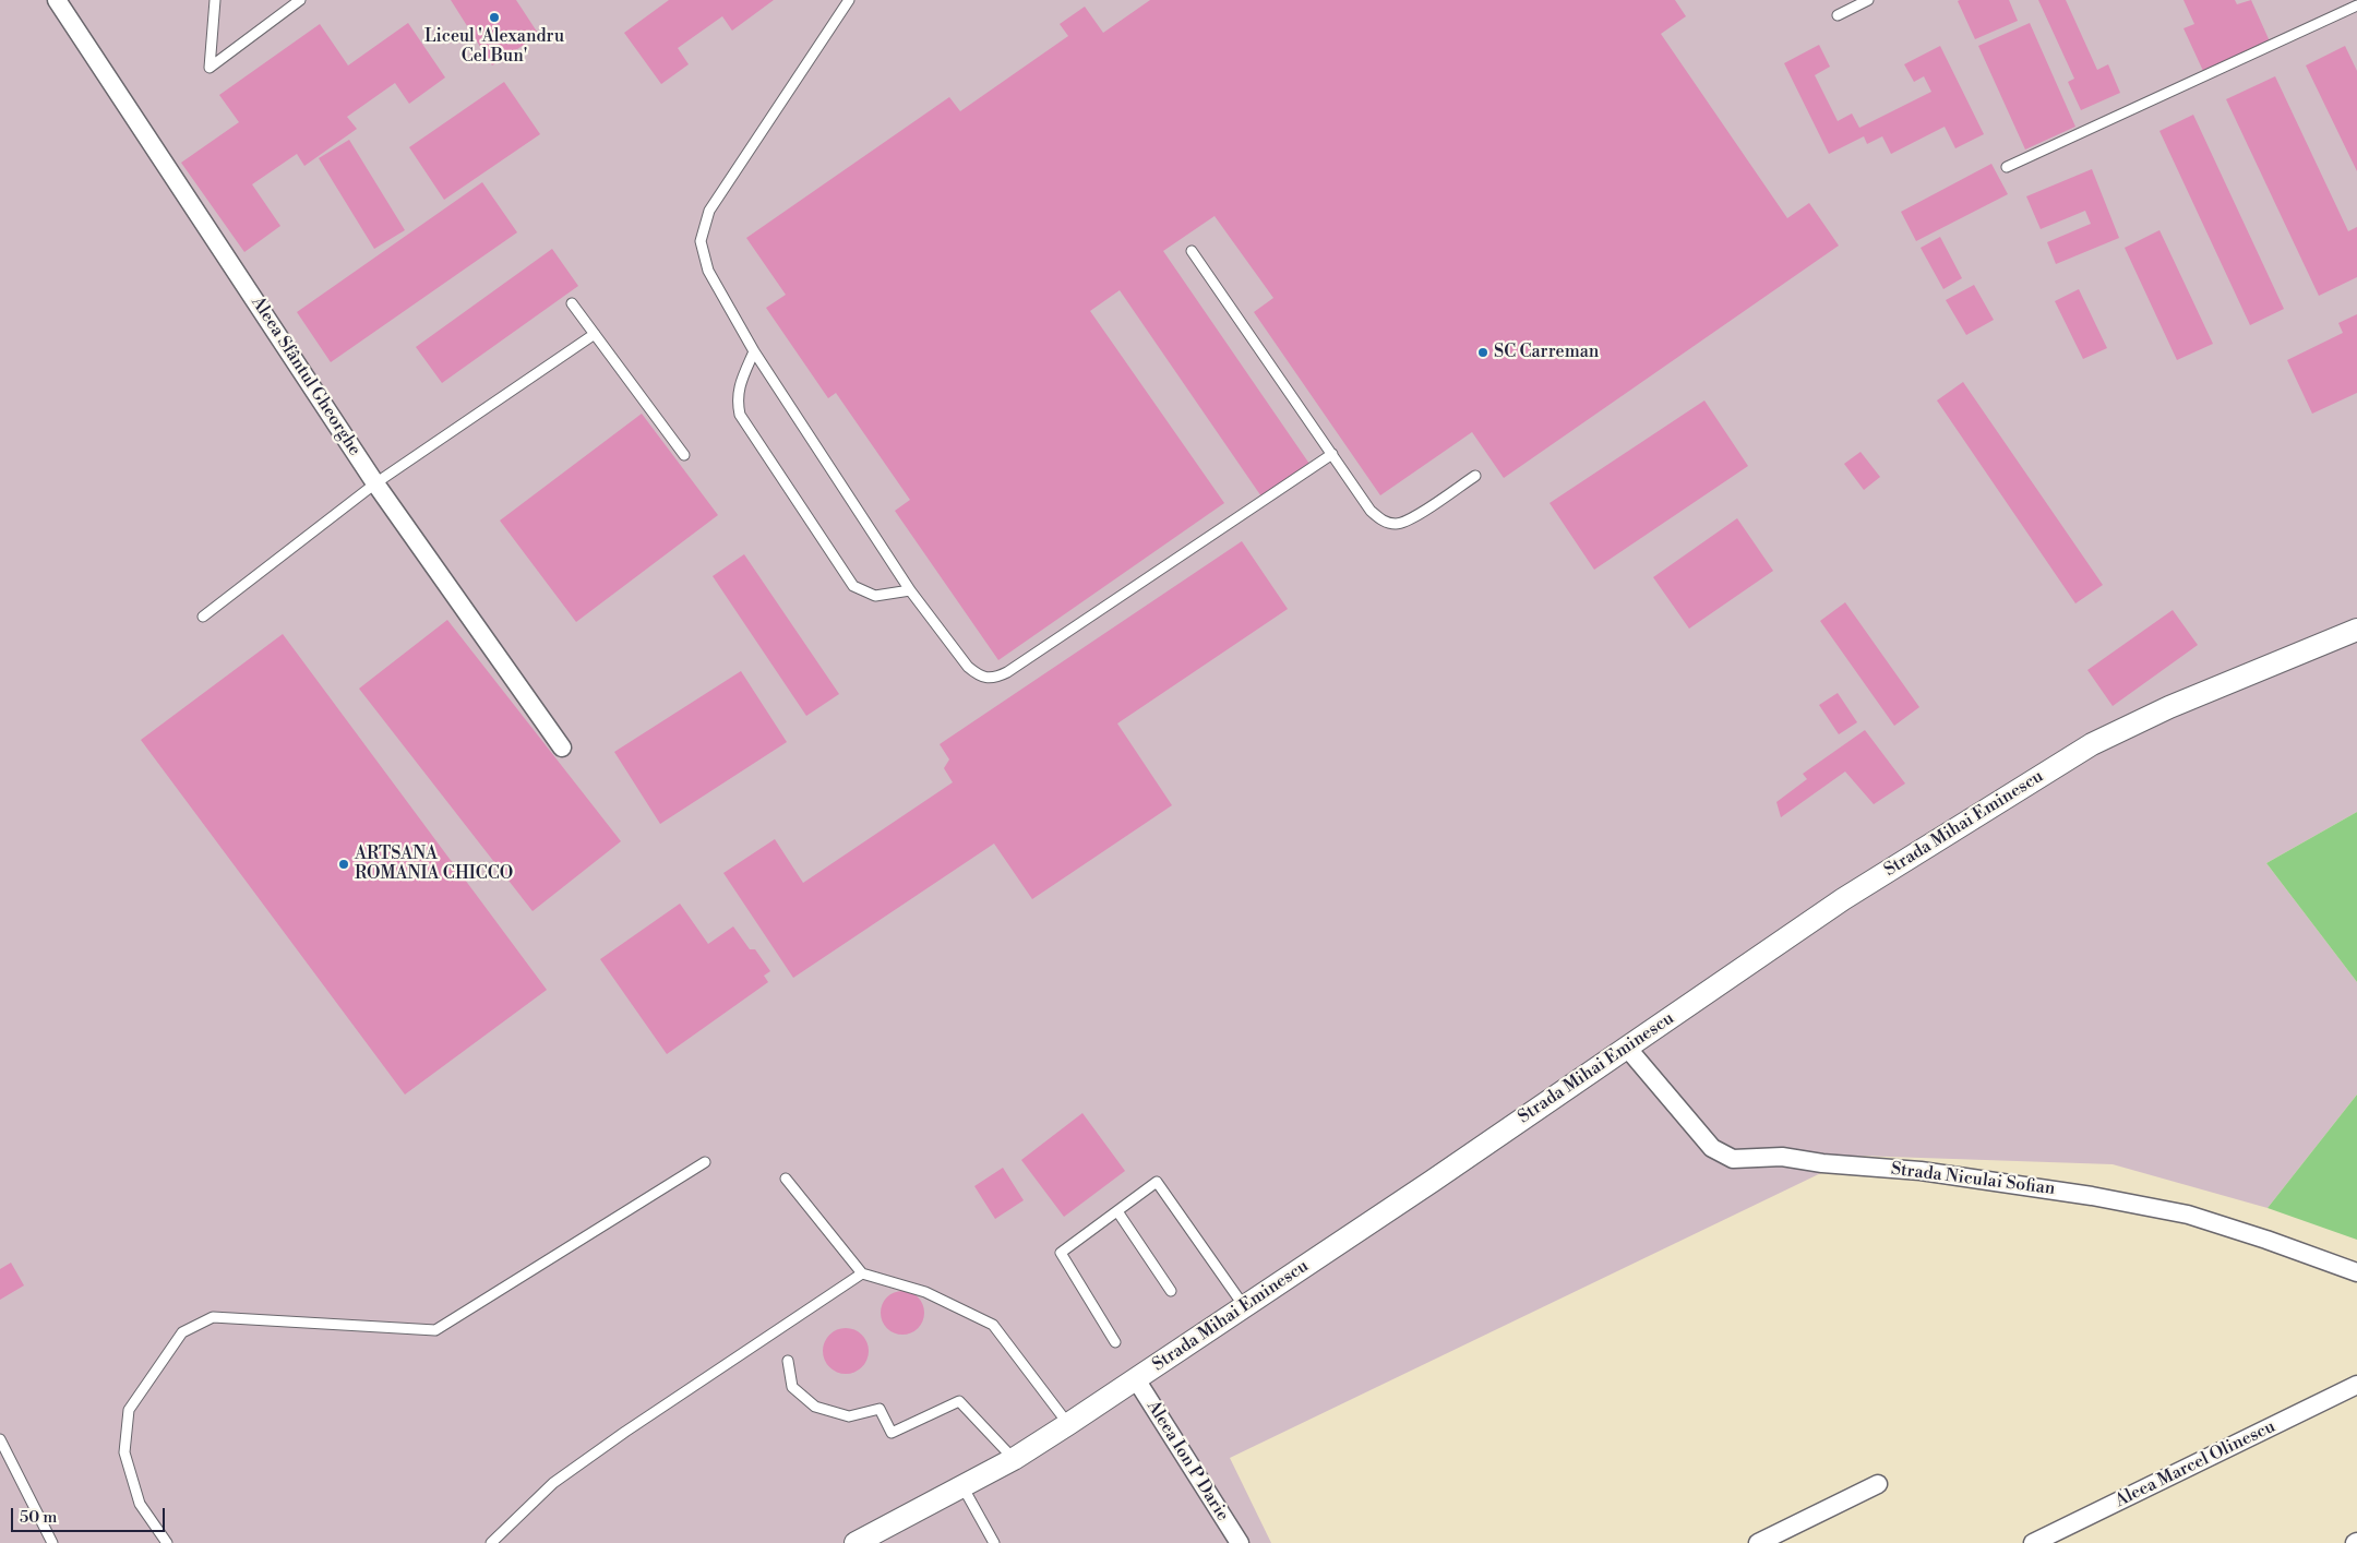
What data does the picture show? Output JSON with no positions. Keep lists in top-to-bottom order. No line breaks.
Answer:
{"streets":{"street":["Aleea Sfântul Gheorghe","Strada Mihai Eminescu","Strada Niculai Sofian","Aleea Ion P Darie","Aleea Marcel Olinescu"]},"crossings":[["Strada Mihai Eminescu","Strada Niculai Sofian"],["Strada Mihai Eminescu","Aleea Ion P Darie"]],"places":["Liceul 'Alexandru Cel Bun'","SC Carreman","ARTSANA ROMANIA CHICCO"],"scale_bar":"50 m"}
